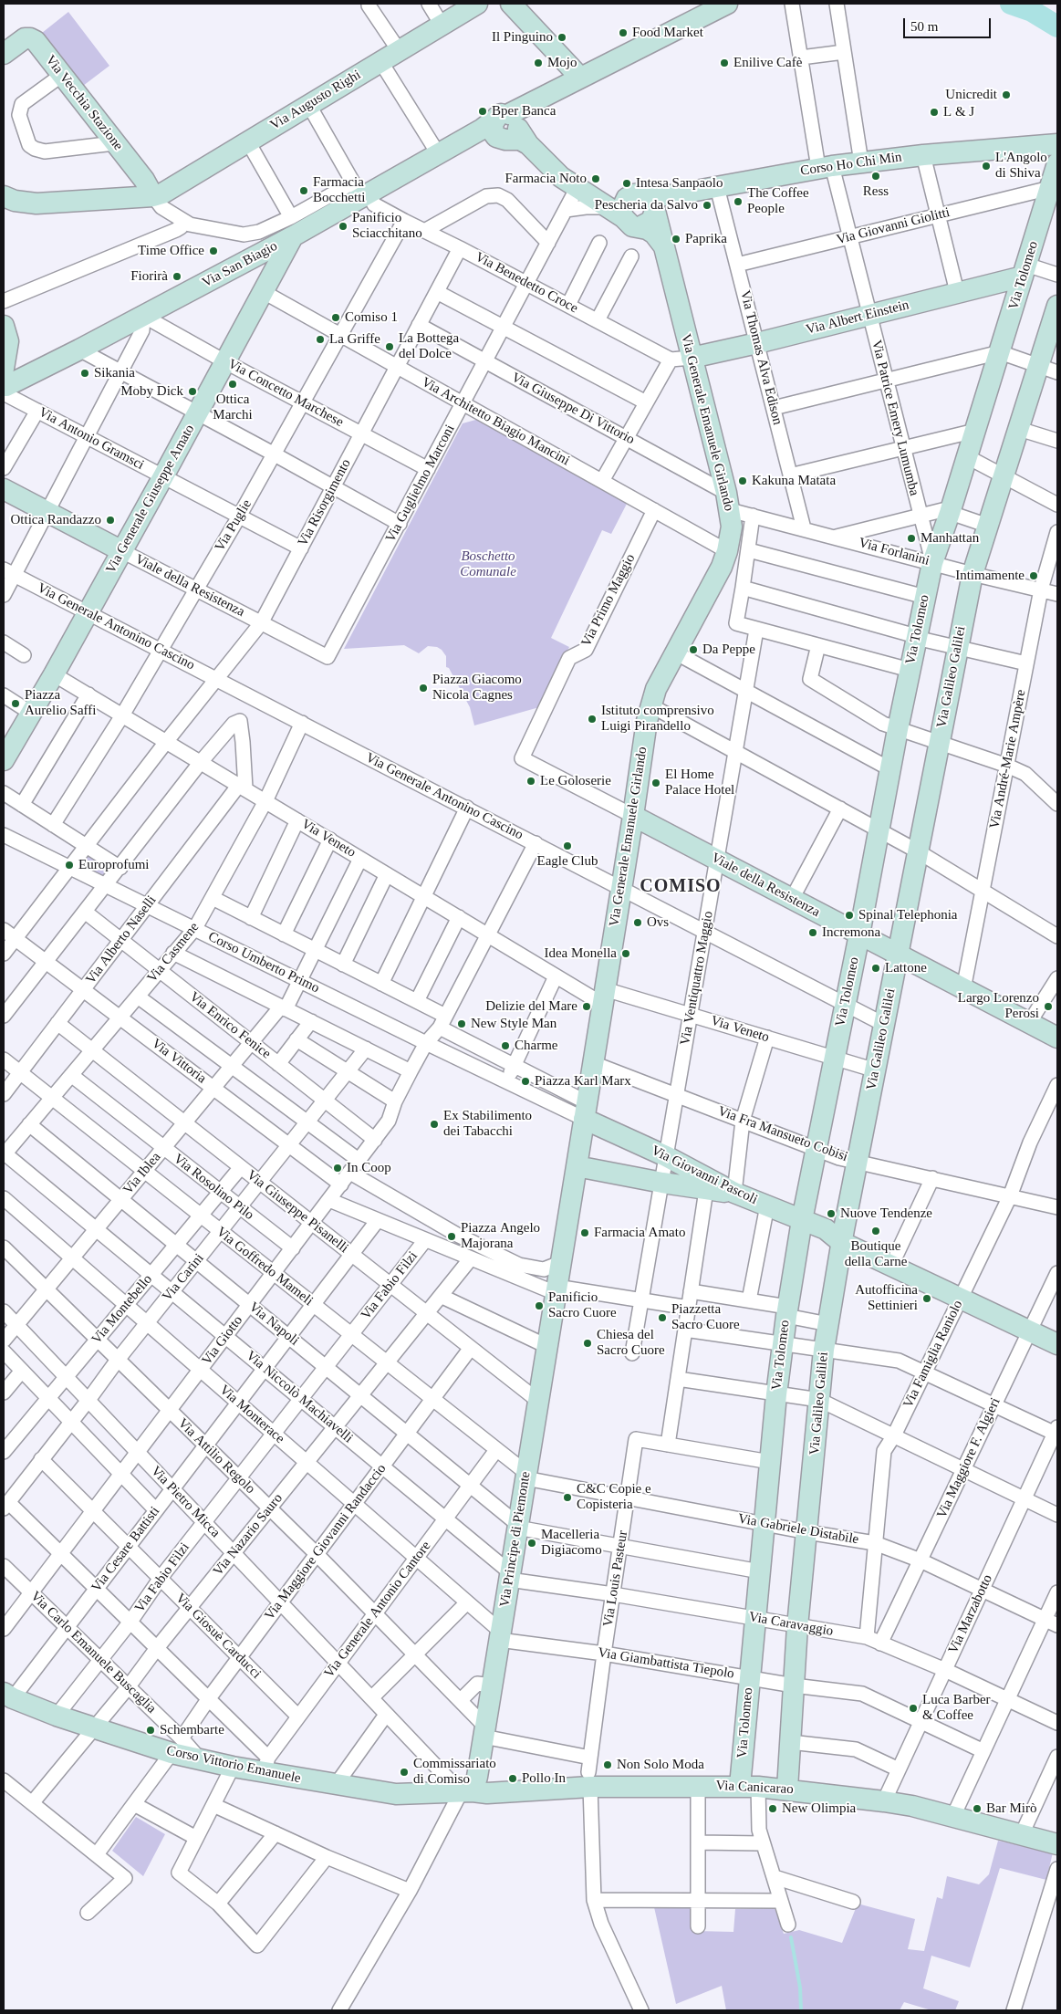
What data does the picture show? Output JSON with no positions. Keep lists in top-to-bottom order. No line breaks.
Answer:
{"streets":{"street":["Via Augusto Righi","Via Vecchia Stazione","Corso Ho Chi Min","Via Giovanni Giolitti","Via San Biagio","Via Tolomeo","Via Benedetto Croce","Via Albert Einstein","Via Thomas Alva Edison","Via Concetto Marchese","Via Giuseppe Di Vittorio","Via Patrice Emery Lumumba","Via Architetto Biagio Mancini","Via Generale Emanuele Girlando","Via Antonio Gramsci","Via Guglielmo Marconi","Via Generale Giuseppe Amato","Via Risorgimento","Via Puglie","Via Forlanini","Viale della Resistenza","Via Primo Maggio","Via Generale Antonino Cascino","Via Galileo Galilei","Via André-Marie Ampère","Via Veneto","Via Alberto Naselli","Via Casmene","Corso Umberto Primo","Via Ventiquattro Maggio","Via Enrico Fenice","Via Vittoria","Via Fra Mansueto Cobisi","Via Iblea","Via Giovanni Pascoli","Via Rosolino Pilo","Via Giuseppe Pisanelli","Via Goffredo Mameli","Via Carini","Via Fabio Filzi","Via Montebello","Via Napoli","Via Giotto","Via Famiglia Raniolo","Via Niccolò Machiavelli","Via Monterace","Via Attilio Regolo","Via Maggiore F. Algieri","Via Pietro Micca","Via Gabriele Distabile","Via Nazario Sauro","Via Principe di Piemonte","Via Maggiore Giovanni Randaccio","Via Cesare Battisti","Via Louis Pasteur","Via Generale Antonio Cantore","Via Marzabotto","Via Caravaggio","Via Giosuè Carducci","Via Carlo Emanuele Buscaglia","Via Giambattista Tiepolo","Corso Vittorio Emanuele","Via Canicarao"]},"crossings":[["Via Augusto Righi","Via Vecchia Stazione"],["Via Augusto Righi","Via Benedetto Croce"],["Corso Ho Chi Min","Via San Biagio"],["Corso Ho Chi Min","Via Thomas Alva Edison"],["Corso Ho Chi Min","Via Patrice Emery Lumumba"],["Corso Ho Chi Min","Via Generale Emanuele Girlando"],["Corso Ho Chi Min","Via Guglielmo Marconi"],["Via Giovanni Giolitti","Via Tolomeo"],["Via Giovanni Giolitti","Via Thomas Alva Edison"],["Via Giovanni Giolitti","Via Patrice Emery Lumumba"],["Via San Biagio","Via Benedetto Croce"],["Via San Biagio","Via Concetto Marchese"],["Via San Biagio","Via Antonio Gramsci"],["Via San Biagio","Via Generale Giuseppe Amato"],["Via Tolomeo","Via Albert Einstein"],["Via Tolomeo","Via Patrice Emery Lumumba"],["Via Tolomeo","Via Forlanini"],["Via Tolomeo","Viale della Resistenza"],["Via Tolomeo","Via Generale Antonino Cascino"],["Via Tolomeo","Via Veneto"],["Via Tolomeo","Via Fra Mansueto Cobisi"],["Via Tolomeo","Via Giovanni Pascoli"],["Via Tolomeo","Via Gabriele Distabile"],["Via Tolomeo","Via Caravaggio"],["Via Tolomeo","Via Giambattista Tiepolo"],["Via Tolomeo","Via Canicarao"],["Via Benedetto Croce","Via Guglielmo Marconi"],["Via Benedetto Croce","Via Risorgimento"],["Via Benedetto Croce","Via Puglie"],["Via Albert Einstein","Via Thomas Alva Edison"],["Via Albert Einstein","Via Patrice Emery Lumumba"],["Via Albert Einstein","Via Generale Emanuele Girlando"],["Via Thomas Alva Edison","Via Forlanini"],["Via Concetto Marchese","Via Guglielmo Marconi"],["Via Concetto Marchese","Via Generale Giuseppe Amato"],["Via Concetto Marchese","Via Risorgimento"],["Via Concetto Marchese","Via Puglie"],["Via Giuseppe Di Vittorio","Via Generale Emanuele Girlando"],["Via Giuseppe Di Vittorio","Via Guglielmo Marconi"],["Via Giuseppe Di Vittorio","Via Risorgimento"],["Via Giuseppe Di Vittorio","Via Forlanini"],["Via Patrice Emery Lumumba","Via Forlanini"],["Via Architetto Biagio Mancini","Via Generale Emanuele Girlando"],["Via Architetto Biagio Mancini","Via Guglielmo Marconi"],["Via Architetto Biagio Mancini","Via Generale Giuseppe Amato"],["Via Architetto Biagio Mancini","Via Risorgimento"],["Via Architetto Biagio Mancini","Via Puglie"],["Via Architetto Biagio Mancini","Via Primo Maggio"],["Via Generale Emanuele Girlando","Via Forlanini"],["Via Generale Emanuele Girlando","Viale della Resistenza"],["Via Generale Emanuele Girlando","Via Generale Antonino Cascino"],["Via Generale Emanuele Girlando","Via Veneto"],["Via Generale Emanuele Girlando","Corso Umberto Primo"],["Via Generale Emanuele Girlando","Via Fra Mansueto Cobisi"],["Via Generale Emanuele Girlando","Via Giovanni Pascoli"],["Via Generale Emanuele Girlando","Via Principe di Piemonte"],["Via Antonio Gramsci","Via Generale Giuseppe Amato"],["Via Antonio Gramsci","Via Risorgimento"],["Via Antonio Gramsci","Via Puglie"],["Via Guglielmo Marconi","Viale della Resistenza"],["Via Generale Giuseppe Amato","Viale della Resistenza"],["Via Generale Giuseppe Amato","Via Generale Antonino Cascino"],["Via Generale Giuseppe Amato","Via Veneto"],["Via Risorgimento","Viale della Resistenza"],["Via Risorgimento","Via Generale Antonino Cascino"],["Via Risorgimento","Via Veneto"],["Via Risorgimento","Corso Umberto Primo"],["Via Risorgimento","Via Vittoria"],["Via Puglie","Viale della Resistenza"],["Via Puglie","Via Generale Antonino Cascino"],["Via Puglie","Via Veneto"],["Via Forlanini","Via Galileo Galilei"],["Via Forlanini","Via André-Marie Ampère"],["Viale della Resistenza","Via Primo Maggio"],["Viale della Resistenza","Via Galileo Galilei"],["Viale della Resistenza","Via André-Marie Ampère"],["Viale della Resistenza","Via Ventiquattro Maggio"],["Via Generale Antonino Cascino","Via Galileo Galilei"],["Via Generale Antonino Cascino","Via Casmene"],["Via Generale Antonino Cascino","Via Ventiquattro Maggio"],["Via Generale Antonino Cascino","Via Giotto"],["Via Galileo Galilei","Via Veneto"],["Via Galileo Galilei","Via Fra Mansueto Cobisi"],["Via Galileo Galilei","Via Giovanni Pascoli"],["Via Galileo Galilei","Via Gabriele Distabile"],["Via Galileo Galilei","Via Caravaggio"],["Via Galileo Galilei","Via Giambattista Tiepolo"],["Via Galileo Galilei","Via Canicarao"],["Via Veneto","Via Alberto Naselli"],["Via Veneto","Via Casmene"],["Via Veneto","Via Ventiquattro Maggio"],["Via Veneto","Via Iblea"],["Via Veneto","Via Giotto"],["Via Alberto Naselli","Corso Umberto Primo"],["Via Alberto Naselli","Via Enrico Fenice"],["Via Alberto Naselli","Via Vittoria"],["Via Alberto Naselli","Via Giuseppe Pisanelli"],["Via Alberto Naselli","Via Goffredo Mameli"],["Via Casmene","Corso Umberto Primo"],["Via Casmene","Via Enrico Fenice"],["Via Casmene","Via Vittoria"],["Via Casmene","Via Rosolino Pilo"],["Via Casmene","Via Giuseppe Pisanelli"],["Via Casmene","Via Goffredo Mameli"],["Via Casmene","Via Napoli"],["Via Casmene","Via Niccolò Machiavelli"],["Corso Umberto Primo","Via Iblea"],["Corso Umberto Primo","Via Giovanni Pascoli"],["Corso Umberto Primo","Via Giotto"],["Via Ventiquattro Maggio","Via Fra Mansueto Cobisi"],["Via Ventiquattro Maggio","Via Giovanni Pascoli"],["Via Enrico Fenice","Via Iblea"],["Via Enrico Fenice","Via Carini"],["Via Enrico Fenice","Via Giotto"],["Via Vittoria","Via Iblea"],["Via Vittoria","Via Carini"],["Via Vittoria","Via Giotto"],["Via Fra Mansueto Cobisi","Via Famiglia Raniolo"],["Via Iblea","Via Rosolino Pilo"],["Via Iblea","Via Giuseppe Pisanelli"],["Via Iblea","Via Goffredo Mameli"],["Via Iblea","Via Napoli"],["Via Iblea","Via Niccolò Machiavelli"],["Via Iblea","Via Monterace"],["Via Iblea","Via Attilio Regolo"],["Via Iblea","Via Pietro Micca"],["Via Giovanni Pascoli","Via Famiglia Raniolo"],["Via Giovanni Pascoli","Via Maggiore F. Algieri"],["Via Rosolino Pilo","Via Carini"],["Via Rosolino Pilo","Via Montebello"],["Via Rosolino Pilo","Via Giotto"],["Via Giuseppe Pisanelli","Via Carini"],["Via Giuseppe Pisanelli","Via Fabio Filzi"],["Via Giuseppe Pisanelli","Via Montebello"],["Via Giuseppe Pisanelli","Via Giotto"],["Via Giuseppe Pisanelli","Via Nazario Sauro"],["Via Giuseppe Pisanelli","Via Principe di Piemonte"],["Via Giuseppe Pisanelli","Via Maggiore Giovanni Randaccio"],["Via Giuseppe Pisanelli","Via Cesare Battisti"],["Via Goffredo Mameli","Via Carini"],["Via Goffredo Mameli","Via Fabio Filzi"],["Via Goffredo Mameli","Via Montebello"],["Via Goffredo Mameli","Via Giotto"],["Via Goffredo Mameli","Via Gabriele Distabile"],["Via Goffredo Mameli","Via Nazario Sauro"],["Via Goffredo Mameli","Via Principe di Piemonte"],["Via Goffredo Mameli","Via Maggiore Giovanni Randaccio"],["Via Goffredo Mameli","Via Cesare Battisti"],["Via Goffredo Mameli","Via Generale Antonio Cantore"],["Via Carini","Via Napoli"],["Via Carini","Via Niccolò Machiavelli"],["Via Carini","Via Monterace"],["Via Carini","Via Attilio Regolo"],["Via Carini","Via Pietro Micca"],["Via Carini","Via Giosuè Carducci"],["Via Fabio Filzi","Via Napoli"],["Via Fabio Filzi","Via Niccolò Machiavelli"],["Via Fabio Filzi","Via Monterace"],["Via Fabio Filzi","Via Attilio Regolo"],["Via Fabio Filzi","Via Pietro Micca"],["Via Fabio Filzi","Via Giosuè Carducci"],["Via Fabio Filzi","Via Carlo Emanuele Buscaglia"],["Via Fabio Filzi","Corso Vittorio Emanuele"],["Via Montebello","Via Napoli"],["Via Montebello","Via Niccolò Machiavelli"],["Via Montebello","Via Monterace"],["Via Montebello","Via Attilio Regolo"],["Via Montebello","Via Pietro Micca"],["Via Napoli","Via Giotto"],["Via Napoli","Via Nazario Sauro"],["Via Napoli","Via Principe di Piemonte"],["Via Napoli","Via Maggiore Giovanni Randaccio"],["Via Napoli","Via Cesare Battisti"],["Via Napoli","Via Generale Antonio Cantore"],["Via Giotto","Via Niccolò Machiavelli"],["Via Giotto","Via Monterace"],["Via Giotto","Via Attilio Regolo"],["Via Giotto","Via Pietro Micca"],["Via Giotto","Via Giosuè Carducci"],["Via Giotto","Via Carlo Emanuele Buscaglia"],["Via Famiglia Raniolo","Via Gabriele Distabile"],["Via Famiglia Raniolo","Via Caravaggio"],["Via Niccolò Machiavelli","Via Nazario Sauro"],["Via Niccolò Machiavelli","Via Principe di Piemonte"],["Via Niccolò Machiavelli","Via Maggiore Giovanni Randaccio"],["Via Niccolò Machiavelli","Via Cesare Battisti"],["Via Niccolò Machiavelli","Via Generale Antonio Cantore"],["Via Niccolò Machiavelli","Via Caravaggio"],["Via Monterace","Via Nazario Sauro"],["Via Monterace","Via Principe di Piemonte"],["Via Monterace","Via Maggiore Giovanni Randaccio"],["Via Monterace","Via Cesare Battisti"],["Via Monterace","Via Generale Antonio Cantore"],["Via Monterace","Via Giambattista Tiepolo"],["Via Attilio Regolo","Via Nazario Sauro"],["Via Attilio Regolo","Via Principe di Piemonte"],["Via Attilio Regolo","Via Maggiore Giovanni Randaccio"],["Via Attilio Regolo","Via Cesare Battisti"],["Via Attilio Regolo","Via Generale Antonio Cantore"],["Via Maggiore F. Algieri","Via Gabriele Distabile"],["Via Maggiore F. Algieri","Via Caravaggio"],["Via Pietro Micca","Via Nazario Sauro"],["Via Pietro Micca","Via Principe di Piemonte"],["Via Pietro Micca","Via Maggiore Giovanni Randaccio"],["Via Pietro Micca","Via Cesare Battisti"],["Via Pietro Micca","Via Generale Antonio Cantore"],["Via Pietro Micca","Corso Vittorio Emanuele"],["Via Pietro Micca","Via Canicarao"],["Via Gabriele Distabile","Via Principe di Piemonte"],["Via Gabriele Distabile","Via Louis Pasteur"],["Via Gabriele Distabile","Via Marzabotto"],["Via Nazario Sauro","Via Giosuè Carducci"],["Via Nazario Sauro","Via Carlo Emanuele Buscaglia"],["Via Nazario Sauro","Corso Vittorio Emanuele"],["Via Principe di Piemonte","Via Caravaggio"],["Via Principe di Piemonte","Via Giambattista Tiepolo"],["Via Principe di Piemonte","Corso Vittorio Emanuele"],["Via Principe di Piemonte","Via Canicarao"],["Via Maggiore Giovanni Randaccio","Via Giosuè Carducci"],["Via Maggiore Giovanni Randaccio","Via Carlo Emanuele Buscaglia"],["Via Maggiore Giovanni Randaccio","Corso Vittorio Emanuele"],["Via Cesare Battisti","Via Giosuè Carducci"],["Via Cesare Battisti","Via Carlo Emanuele Buscaglia"],["Via Cesare Battisti","Corso Vittorio Emanuele"],["Via Louis Pasteur","Via Caravaggio"],["Via Louis Pasteur","Via Giambattista Tiepolo"],["Via Louis Pasteur","Via Canicarao"],["Via Generale Antonio Cantore","Via Giosuè Carducci"],["Via Generale Antonio Cantore","Corso Vittorio Emanuele"],["Via Marzabotto","Via Caravaggio"],["Via Marzabotto","Via Giambattista Tiepolo"],["Via Marzabotto","Via Canicarao"],["Via Carlo Emanuele Buscaglia","Corso Vittorio Emanuele"],["Corso Vittorio Emanuele","Via Canicarao"]],"districts":["COMISO"],"parks":["Boschetto Comunale"],"places":["Food Market","Il Pinguino","Mojo","Enilive Cafè","Unicredit","Bper Banca","L & J","L'Angolo di Shiva","Ress","Farmacia Noto","Intesa Sanpaolo","Farmacia Bocchetti","The Coffee People","Pescheria da Salvo","Panificio Sciacchitano","Paprika","Time Office","Fiorirà","Comiso 1","La Griffe","La Bottega del Dolce","Sikania","Ottica Marchi","Moby Dick","Kakuna Matata","Ottica Randazzo","Manhattan","Intimamente","Da Peppe","Piazza Giacomo Nicola Cagnes","Piazza Aurelio Saffi","Istituto comprensivo Luigi Pirandello","Le Goloserie","El Home Palace Hotel","Eagle Club","Europrofumi","Spinal Telephonia","Ovs","Incremona","Idea Monella","Lattone","Delizie del Mare","Largo Lorenzo Perosi","New Style Man","Charme","Piazza Karl Marx","Ex Stabilimento dei Tabacchi","In Coop","Nuove Tendenze","Boutique della Carne","Farmacia Amato","Piazza Angelo Majorana","Autofficina Settinieri","Panificio Sacro Cuore","Piazzetta Sacro Cuore","Chiesa del Sacro Cuore","C&C Copie e Copisteria","Macelleria Digiacomo","Luca Barber & Coffee","Schembarte","Non Solo Moda","Commissariato di Comiso","Pollo In","New Olimpia","Bar Mirò"],"scale_bar":"50 m"}
